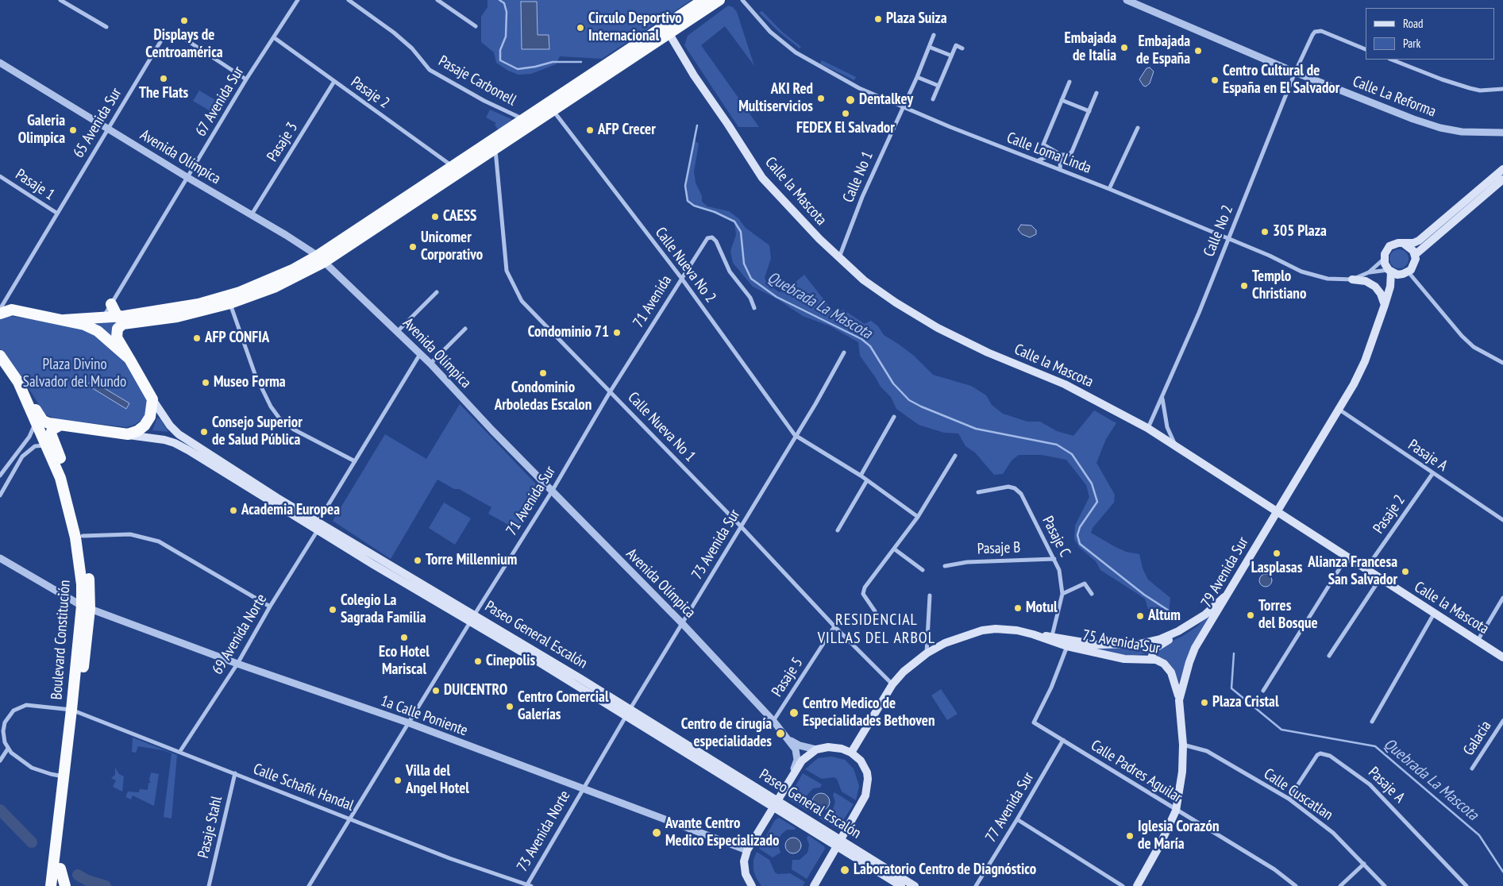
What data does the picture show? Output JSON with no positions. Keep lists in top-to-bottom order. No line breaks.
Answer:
{"streets":{"highway":["Boulevard Constitución"],"main road":["Calle la Mascota","79 Avenida Sur","Paseo General Escalón","75 Avenida Sur"],"street":["Pasaje Carbonell","Pasaje 2","Calle La Reforma","67 Avenida Sur","65 Avenida Sur","Pasaje 3","Calle Loma Linda","Avenida Olímpica","Calle No 1","Pasaje 1","Calle No 2","Calle Nueva No 2","71 Avenida","Calle Nueva No 1","Pasaje A","71 Avenida Sur","Pasaje C","73 Avenida Sur","Pasaje B","69 Avenida Norte","Pasaje 5","1a Calle Poniente","Galacia","Calle Padres Aguilar","Calle Schafik Handal","Calle Cuscatlan","77 Avenida Sur","Pasaje Stahl","73 Avenida Norte"]},"crossings":[["Pasaje 2","67 Avenida Sur"],["Pasaje 2","Pasaje 3"],["Pasaje 2","Calle la Mascota"],["Pasaje 2","Pasaje A"],["Calle La Reforma","Calle No 2"],["67 Avenida Sur","65 Avenida Sur"],["67 Avenida Sur","Avenida Olímpica"],["65 Avenida Sur","Avenida Olímpica"],["65 Avenida Sur","Pasaje 1"],["Pasaje 3","Avenida Olímpica"],["Calle Loma Linda","Calle No 1"],["Calle Loma Linda","Calle No 2"],["Calle Loma Linda","79 Avenida Sur"],["Avenida Olímpica","71 Avenida Sur"],["Avenida Olímpica","73 Avenida Sur"],["Avenida Olímpica","69 Avenida Norte"],["Avenida Olímpica","Paseo General Escalón"],["Avenida Olímpica","75 Avenida Sur"],["Avenida Olímpica","Pasaje 5"],["Calle No 1","Calle la Mascota"],["Calle la Mascota","Calle No 2"],["Calle la Mascota","79 Avenida Sur"],["Calle Nueva No 2","71 Avenida"],["Calle Nueva No 2","73 Avenida Sur"],["71 Avenida","Calle Nueva No 1"],["71 Avenida","71 Avenida Sur"],["Calle Nueva No 1","71 Avenida Sur"],["Calle Nueva No 1","73 Avenida Sur"],["Calle Nueva No 1","75 Avenida Sur"],["Calle Nueva No 1","Pasaje 5"],["Pasaje A","79 Avenida Sur"],["Pasaje A","Calle Cuscatlan"],["71 Avenida Sur","Paseo General Escalón"],["71 Avenida Sur","1a Calle Poniente"],["71 Avenida Sur","Calle Schafik Handal"],["Pasaje C","Pasaje B"],["Pasaje C","75 Avenida Sur"],["73 Avenida Sur","Paseo General Escalón"],["73 Avenida Sur","1a Calle Poniente"],["73 Avenida Sur","73 Avenida Norte"],["79 Avenida Sur","75 Avenida Sur"],["79 Avenida Sur","Calle Padres Aguilar"],["79 Avenida Sur","Calle Cuscatlan"],["69 Avenida Norte","Paseo General Escalón"],["69 Avenida Norte","1a Calle Poniente"],["69 Avenida Norte","Calle Schafik Handal"],["Paseo General Escalón","75 Avenida Sur"],["Boulevard Constitución","1a Calle Poniente"],["Boulevard Constitución","Calle Schafik Handal"],["75 Avenida Sur","Calle Padres Aguilar"],["1a Calle Poniente","73 Avenida Norte"],["Calle Padres Aguilar","77 Avenida Sur"],["Calle Schafik Handal","Pasaje Stahl"],["Calle Schafik Handal","73 Avenida Norte"]],"districts":["RESIDENCIAL VILLAS DEL ARBOL"],"water":["Quebrada La Mascota"],"parks":["Plaza Divino Salvador del Mundo"],"places":["Plaza Suiza","Displays de Centroamérica","Circulo Deportivo Internacional","Embajada de Italia","Embajada de España","The Flats","Centro Cultural de España en El Salvador","AKI Red Multiservicios","Dentalkey","FEDEX El Salvador","Galeria Olimpica","AFP Crecer","CAESS","305 Plaza","Unicomer Corporativo","Templo Christiano","Condominio 71","AFP CONFIA","Condominio Arboledas Escalon","Museo Forma","Consejo Superior de Salud Pública","Academia Europea","Lasplasas","Torre Millennium","Alianza Francesa San Salvador","Motul","Colegio La Sagrada Familia","Torres del Bosque","Altum","Eco Hotel Mariscal","Cinepolis","DUICENTRO","Plaza Cristal","Centro Comercial Galerías","Centro Medico de Especialidades Bethoven","Centro de cirugía especialidades","Villa del Angel Hotel","Avante Centro Medico Especializado","Iglesia Corazón de María","Laboratorio Centro de Diagnóstico"],"legend":["Road","Park"]}
